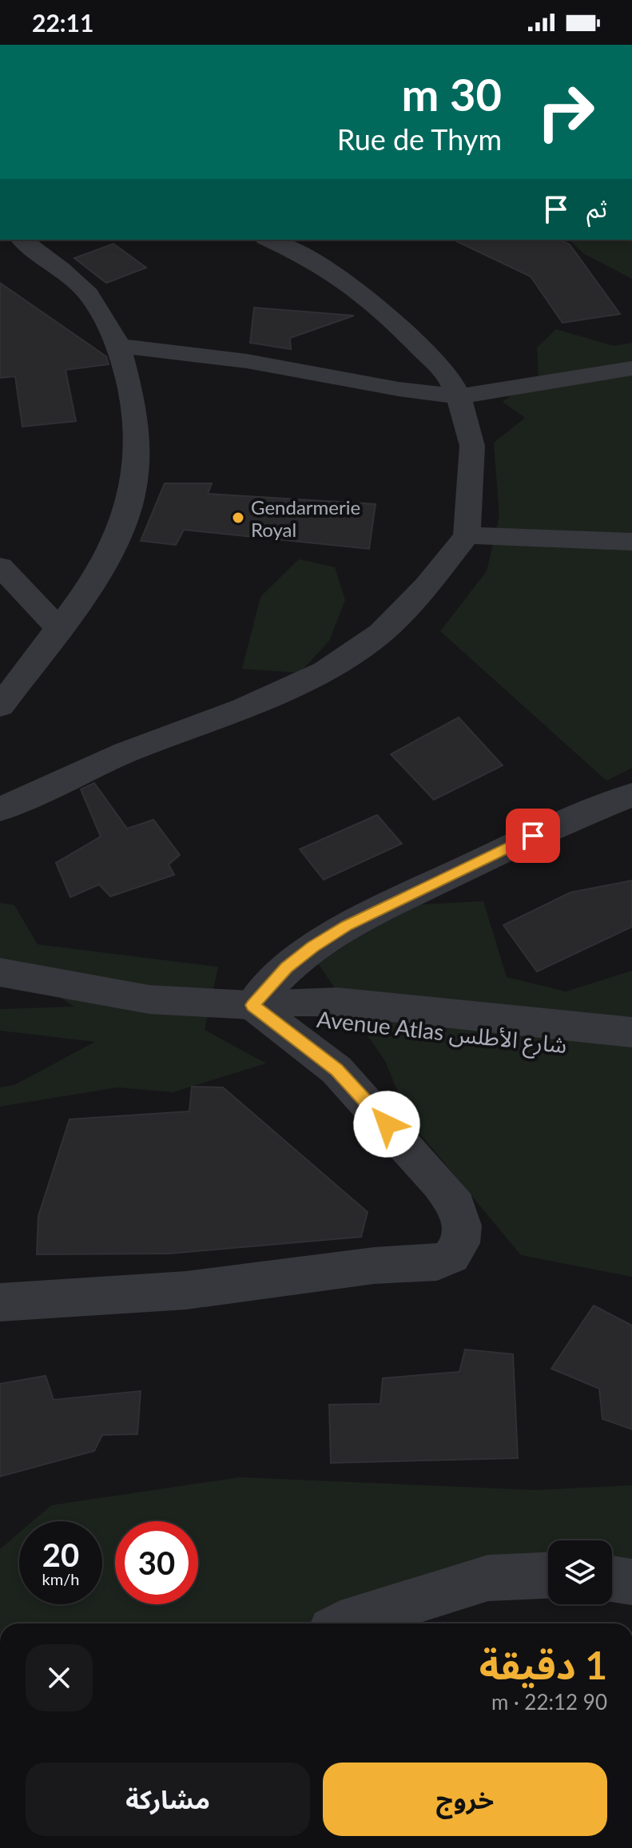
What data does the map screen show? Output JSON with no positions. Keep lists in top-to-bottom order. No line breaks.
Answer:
{"streets":{"street":["Avenue Atlas شارع الأطلس"]},"places":["Gendarmerie Royal"],"page":{"status":"22:11","turn":["30 m","Rue de Thym"],"then":"ثم","speed":"20 km/h","limit":"30","heading":["1 دقيقة","90 m · 22:12"],"buttons":["خروج","مشاركة"]}}
